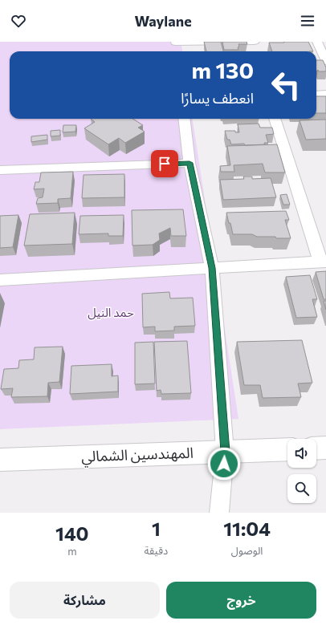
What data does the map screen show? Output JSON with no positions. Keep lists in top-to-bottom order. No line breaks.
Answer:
{"streets":{"main road":["المهندسين الشمالي"]},"parks":["حمد النيل"],"page":{"header":"Waylane","turn":["130 m","انعطف يسارًا"],"eta":["11:04","الوصول","1","دقيقة","140","m"],"buttons":["خروج","مشاركة"]}}
